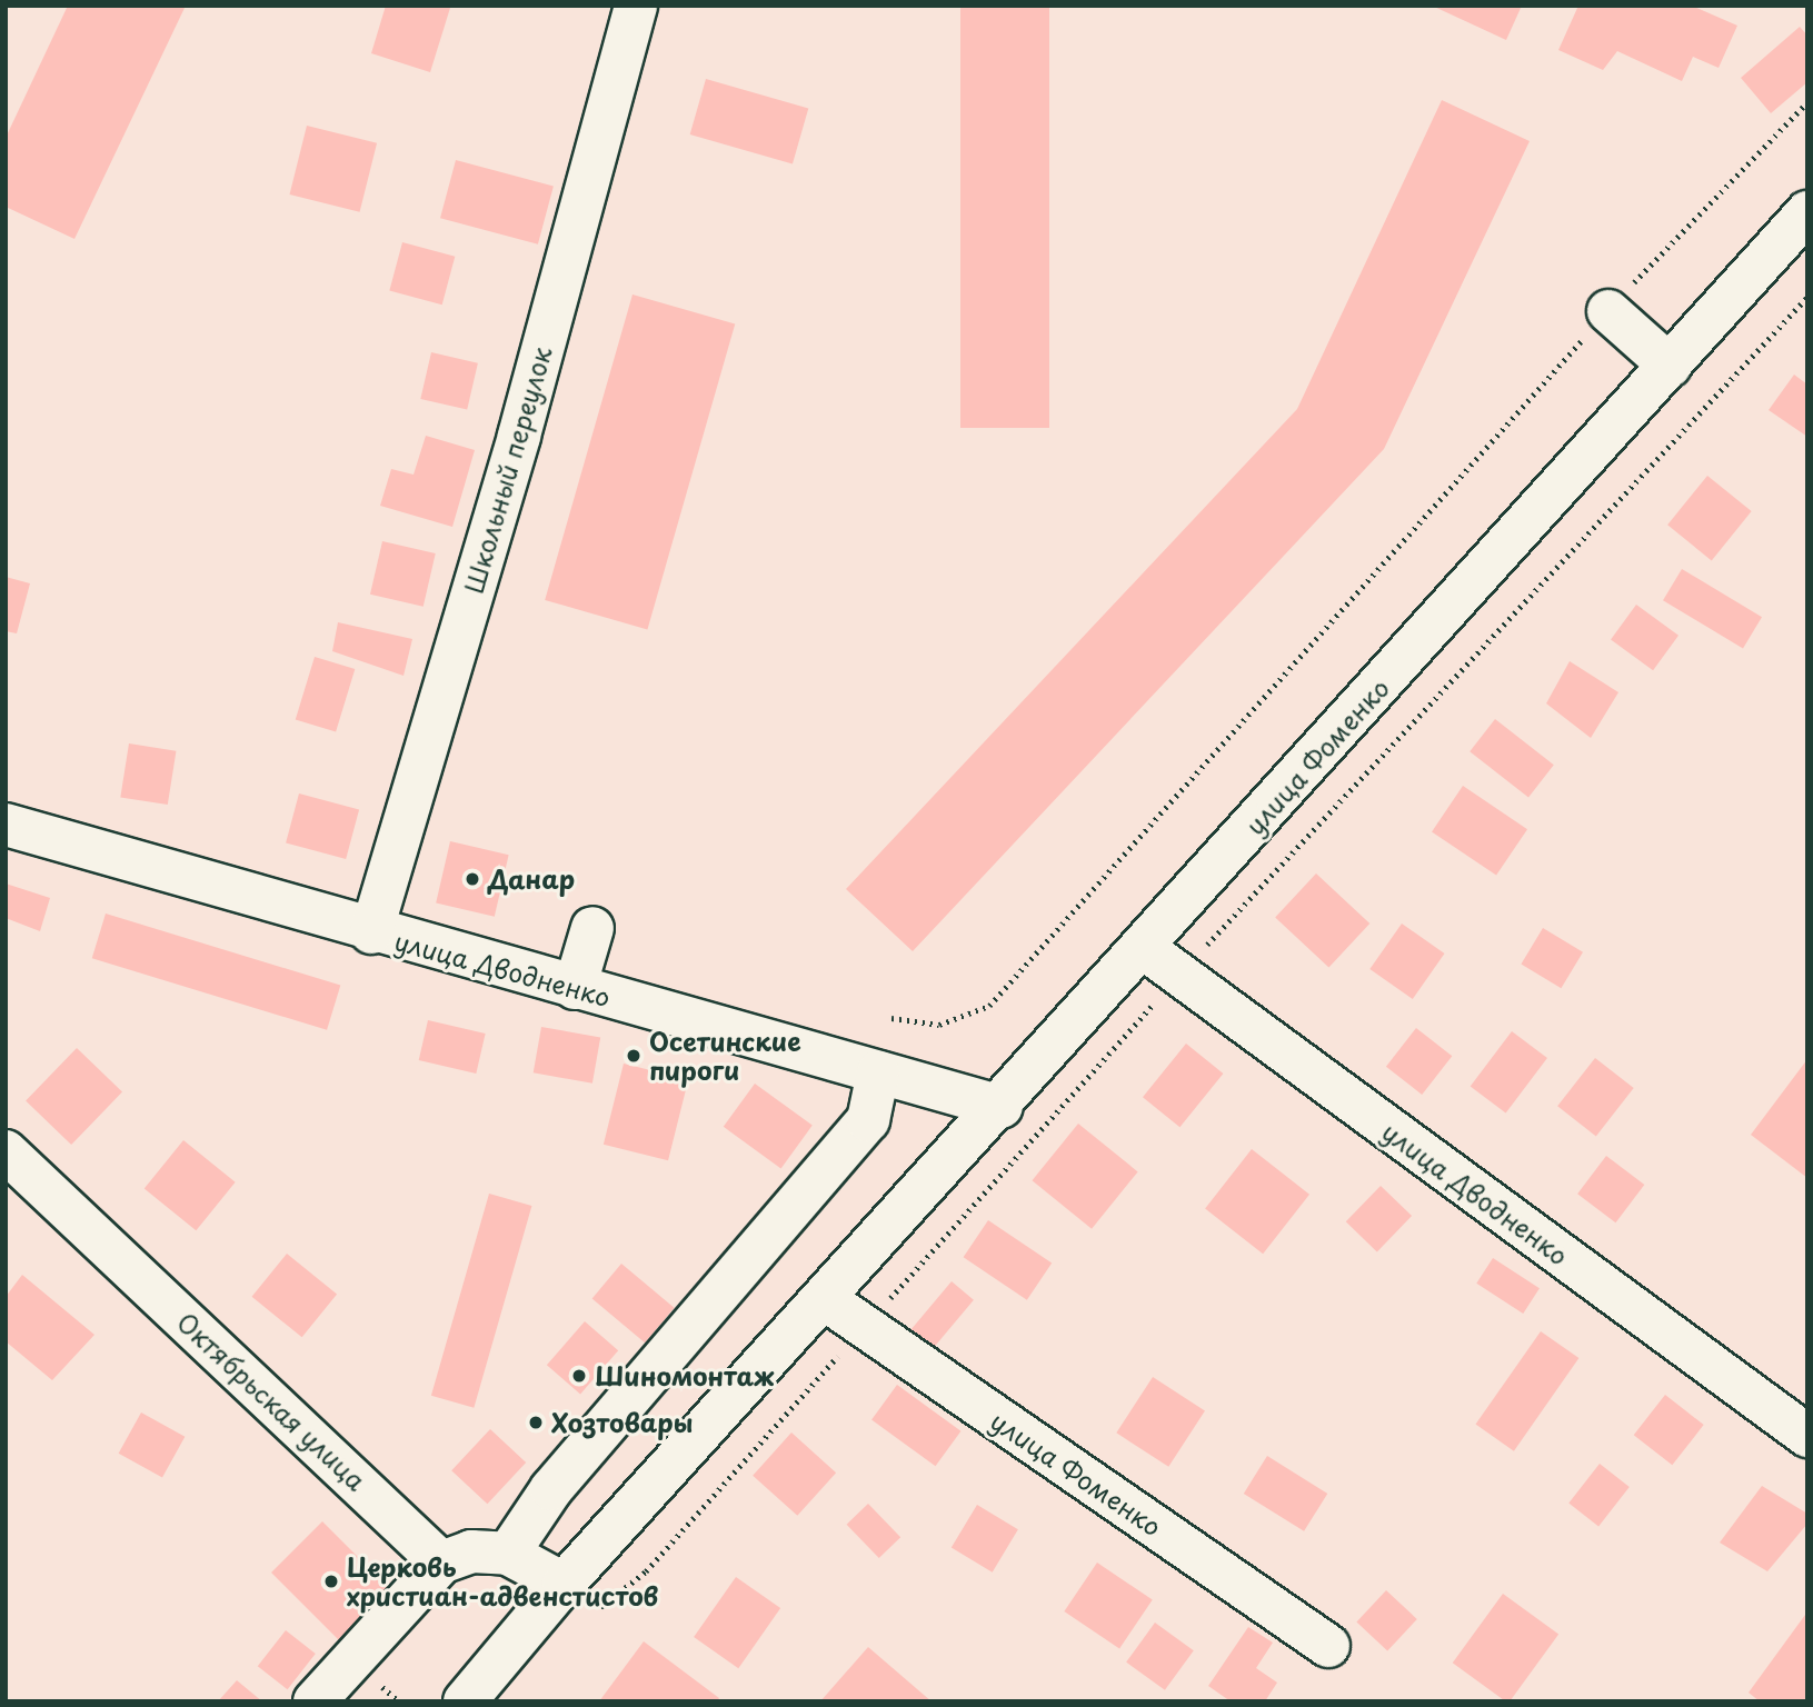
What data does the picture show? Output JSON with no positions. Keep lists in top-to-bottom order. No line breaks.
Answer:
{"streets":{"street":["Школьный переулок","улица Фоменко","улица Дводненко","Октябрьская улица"]},"crossings":[["Школьный переулок","улица Дводненко"],["улица Фоменко","улица Дводненко"]],"places":["Данар","Осетинские пироги","Шиномонтаж","Хозтовары","Церковь христиан-адвенстистов"]}
